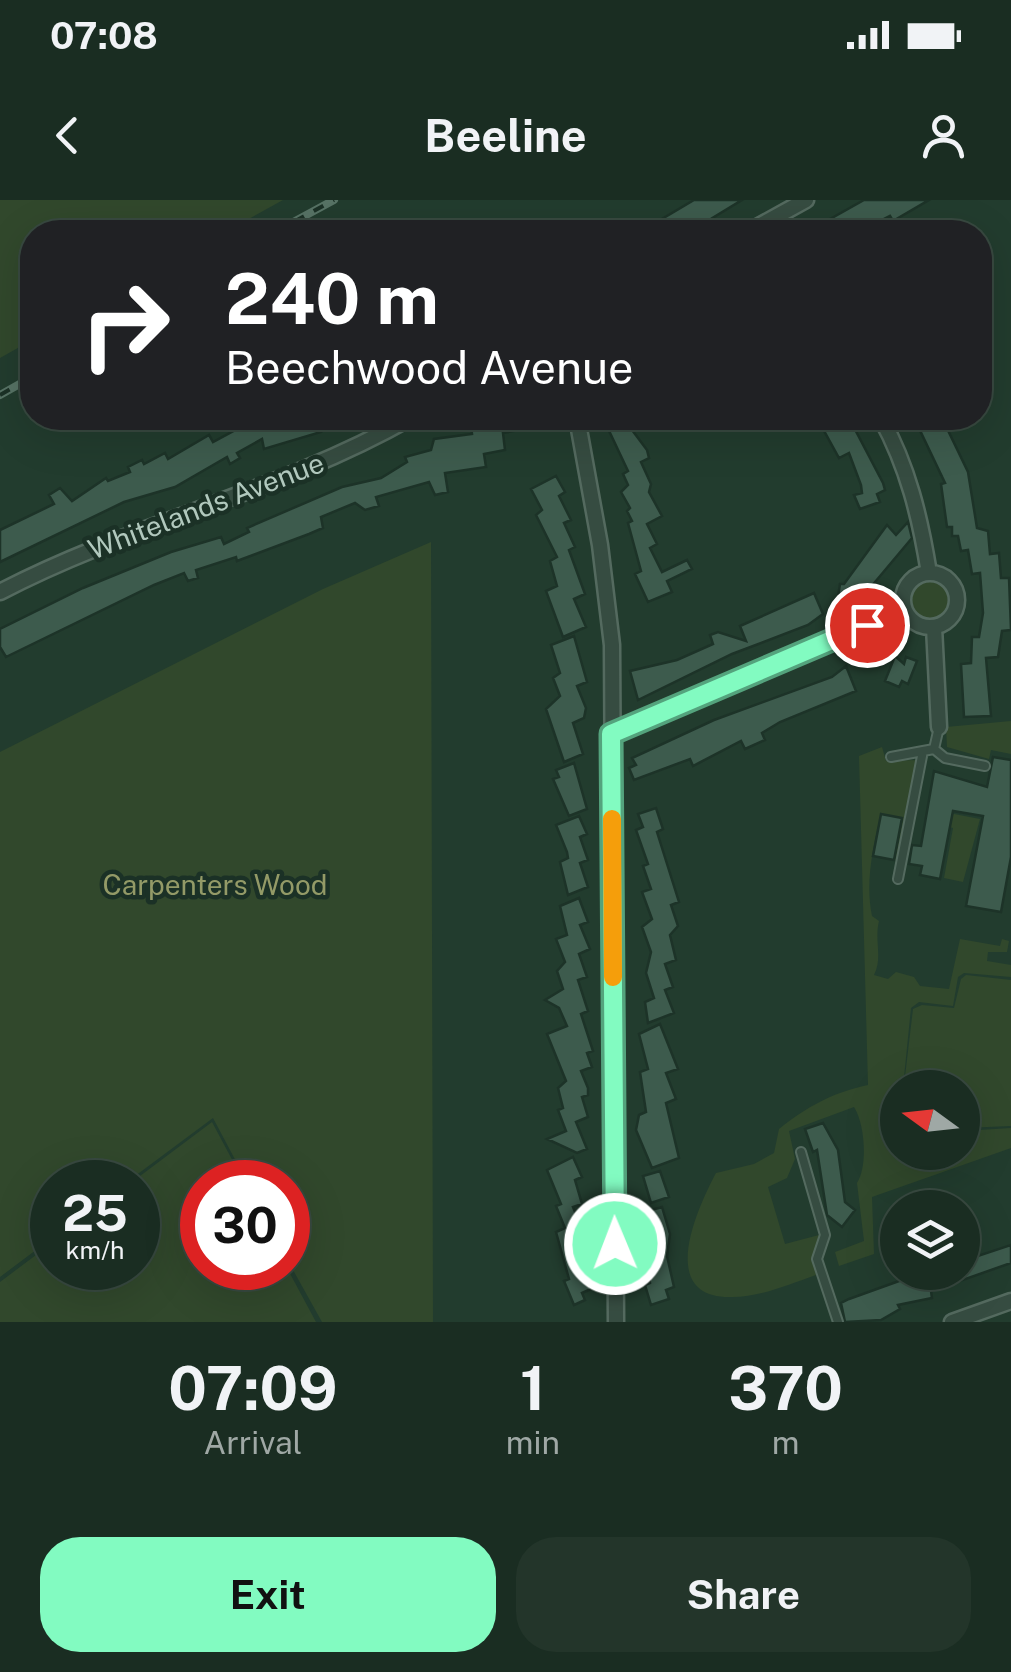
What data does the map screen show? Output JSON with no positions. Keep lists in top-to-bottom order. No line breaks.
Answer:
{"streets":{"street":["Whitelands Avenue"]},"parks":["Carpenters Wood"],"north":"left","page":{"status":"07:08","header":"Beeline","turn":["240 m","Beechwood Avenue"],"speed":"25 km/h","limit":"30","eta":["07:09","Arrival","1","min","370","m"],"buttons":["Exit","Share"]}}
